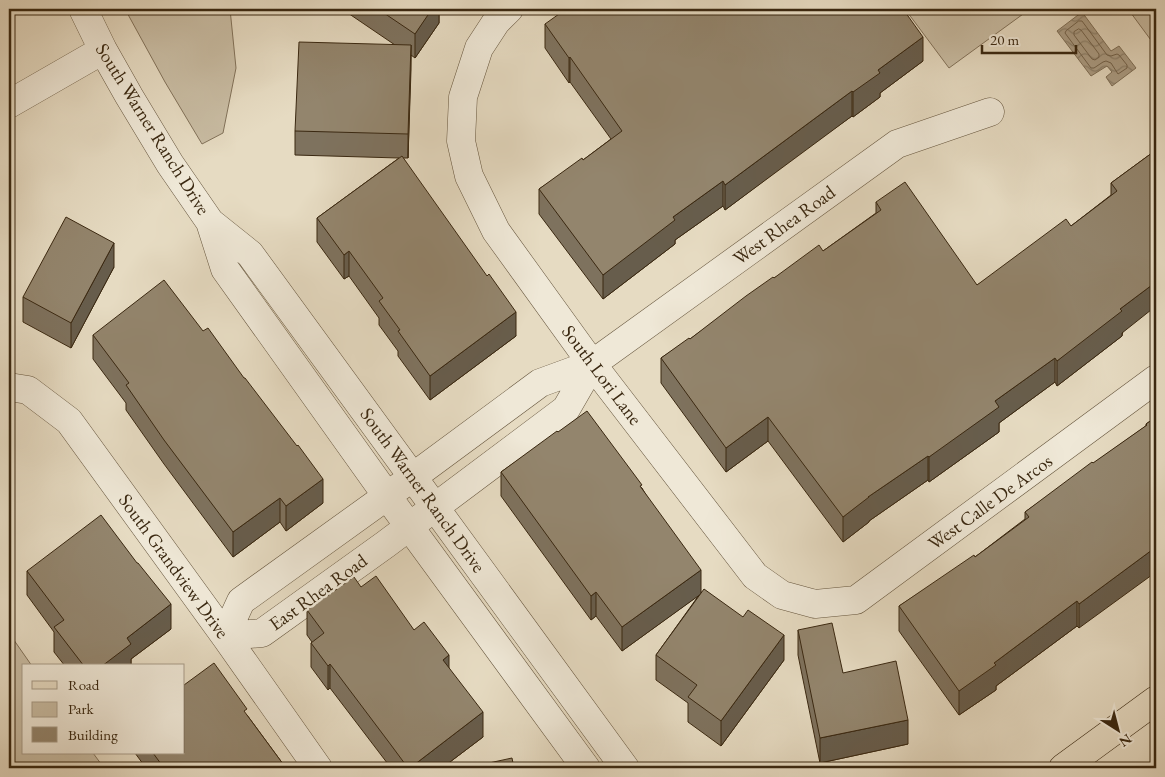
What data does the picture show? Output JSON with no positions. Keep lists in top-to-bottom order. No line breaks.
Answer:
{"streets":{"street":["South Warner Ranch Drive","West Rhea Road","South Lori Lane","West Calle De Arcos","South Grandview Drive","East Rhea Road"]},"crossings":[["South Warner Ranch Drive","West Rhea Road"],["South Warner Ranch Drive","East Rhea Road"],["West Rhea Road","South Lori Lane"],["West Rhea Road","East Rhea Road"],["South Lori Lane","West Calle De Arcos"],["South Grandview Drive","East Rhea Road"]],"legend":["Road","Park","Building"],"scale_bar":"20 m","north":"bottom right"}
